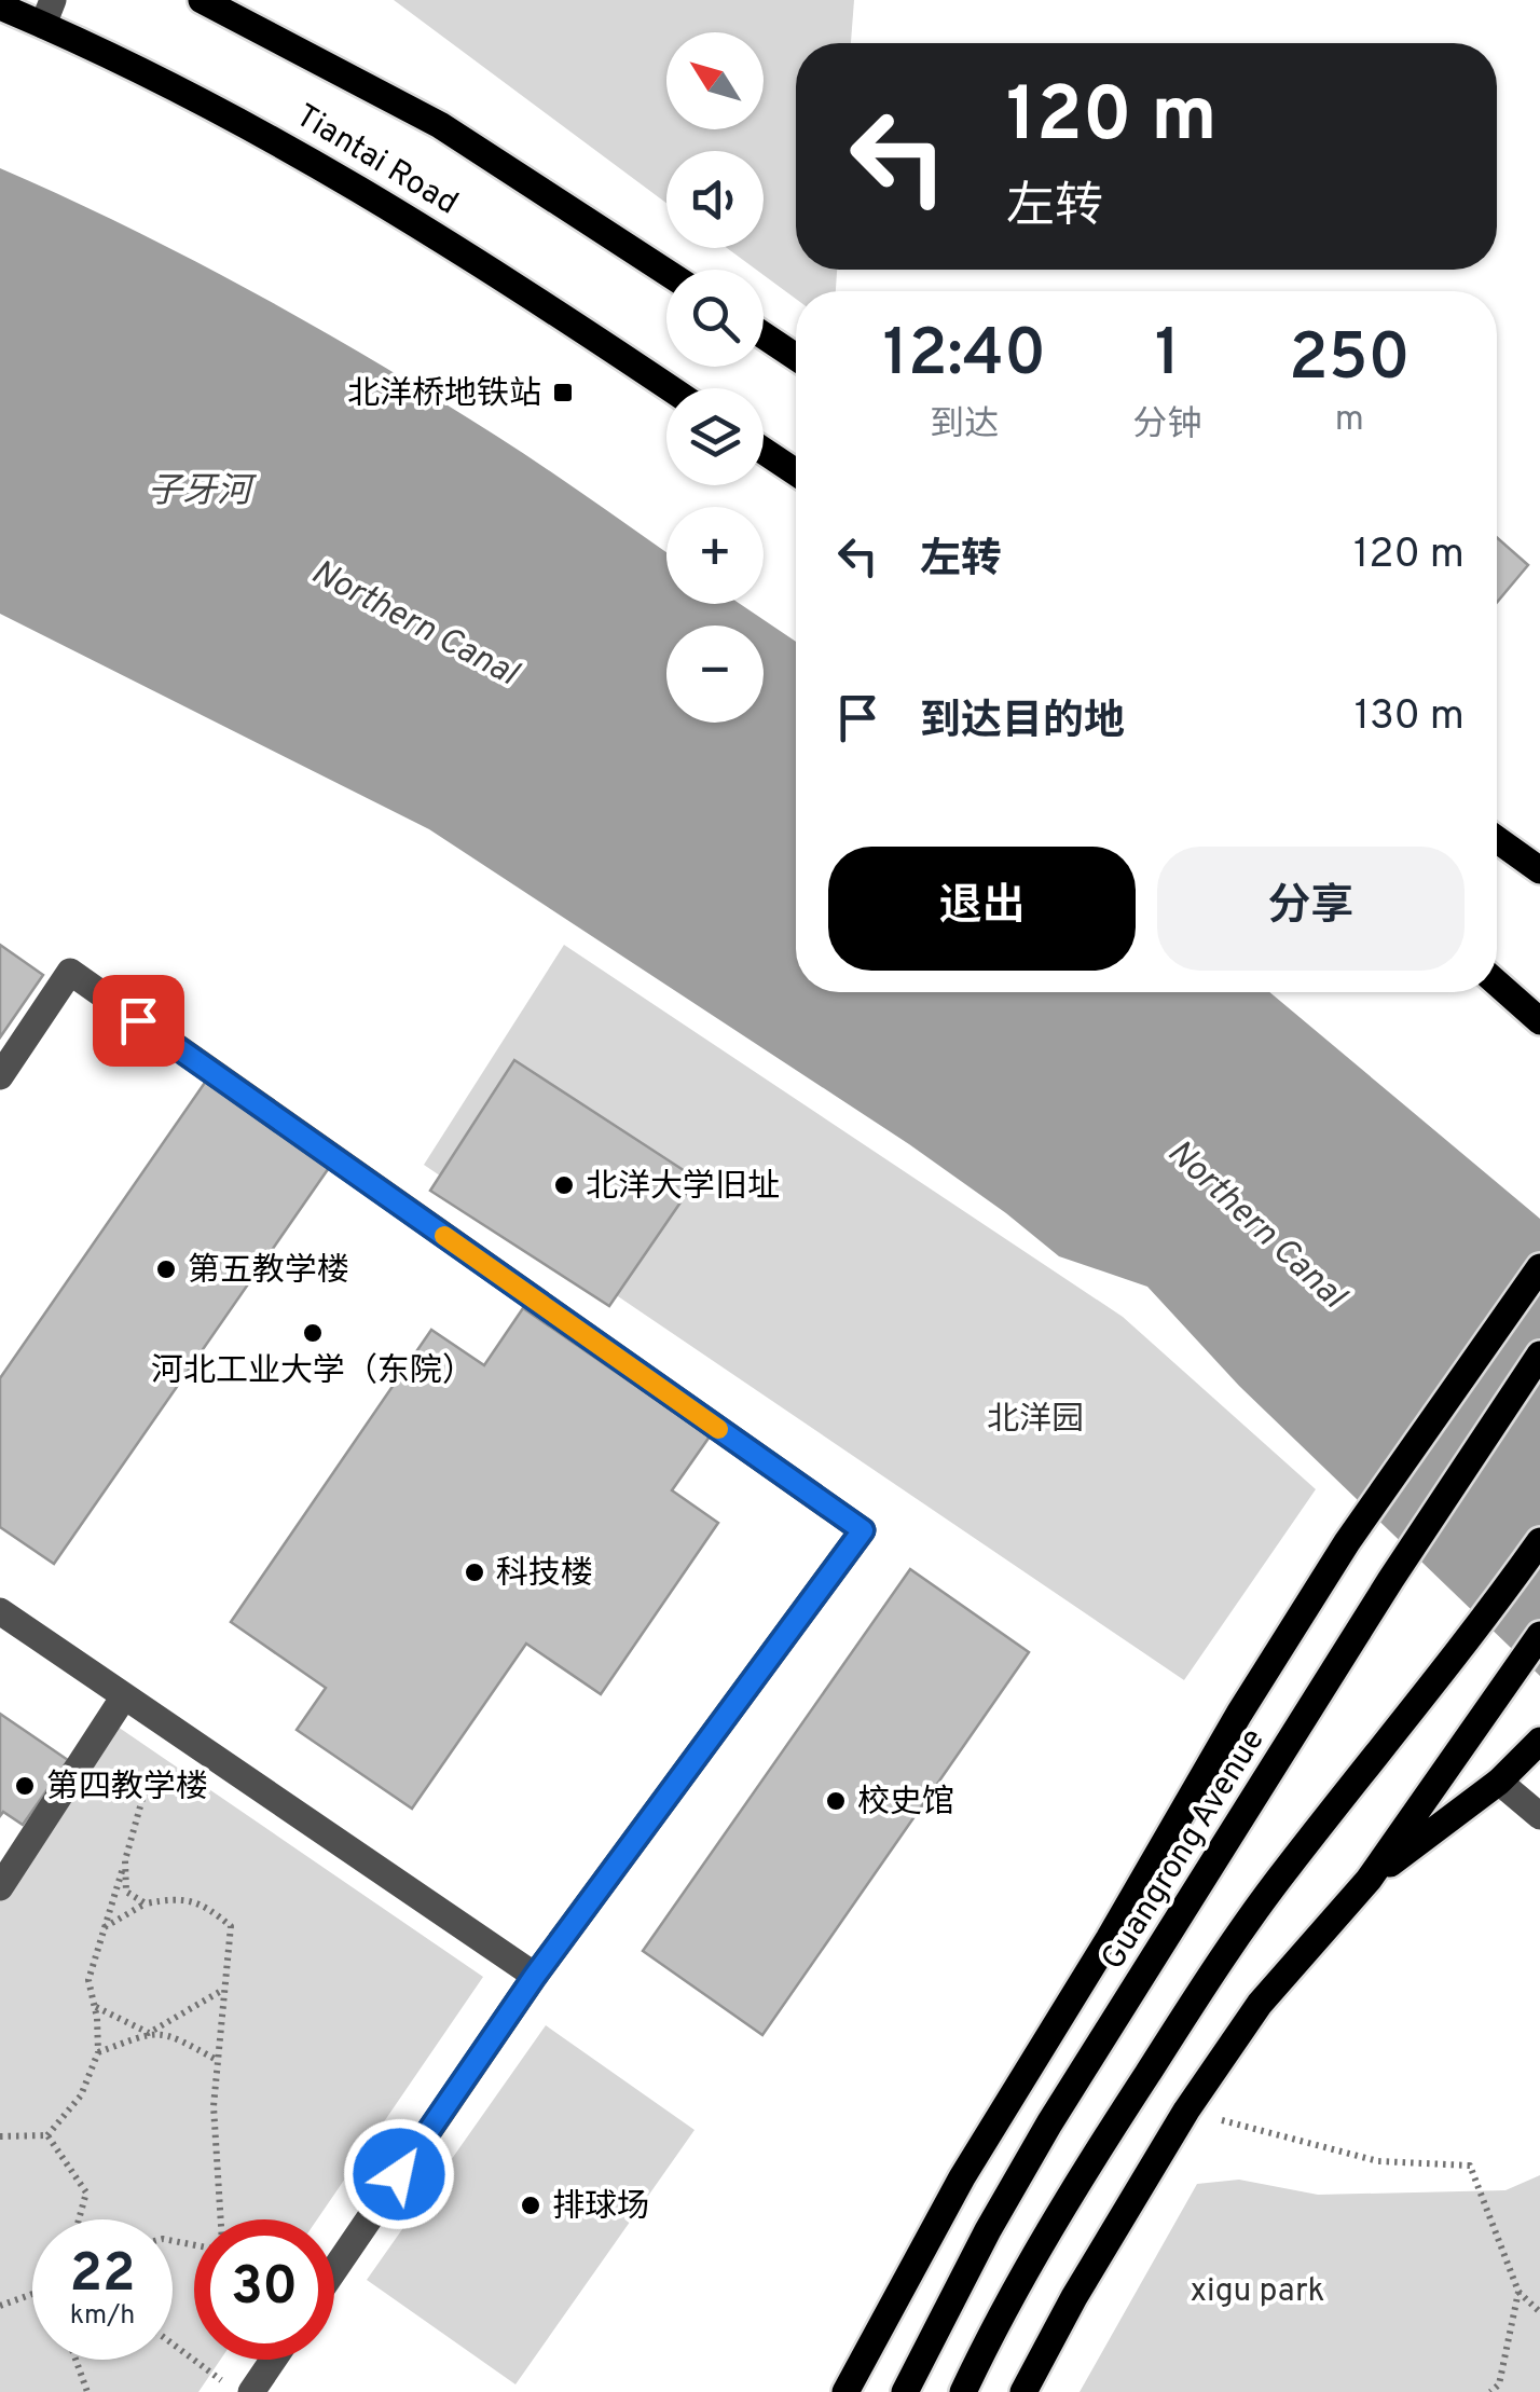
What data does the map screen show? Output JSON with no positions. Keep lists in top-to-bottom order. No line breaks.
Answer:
{"streets":{"main road":["Tiantai Road","Guangrong Avenue"]},"water":["子牙河","Northern Canal"],"parks":["北洋园","xigu park"],"places":{"transit":["北洋桥地铁站"],"other":["北洋大学旧址","第五教学楼","河北工业大学（东院）","科技楼","第四教学楼","校史馆","排球场"]},"north":"top left","page":{"map_buttons":["+","−"],"turn":["120 m","左转"],"eta":["12:40","到达","1","分钟","250","m"],"list":[{"name":"左转","value":"120 m"},{"name":"到达目的地","value":"130 m"}],"buttons":["退出","分享"],"speed":"22 km/h","limit":"30"}}
